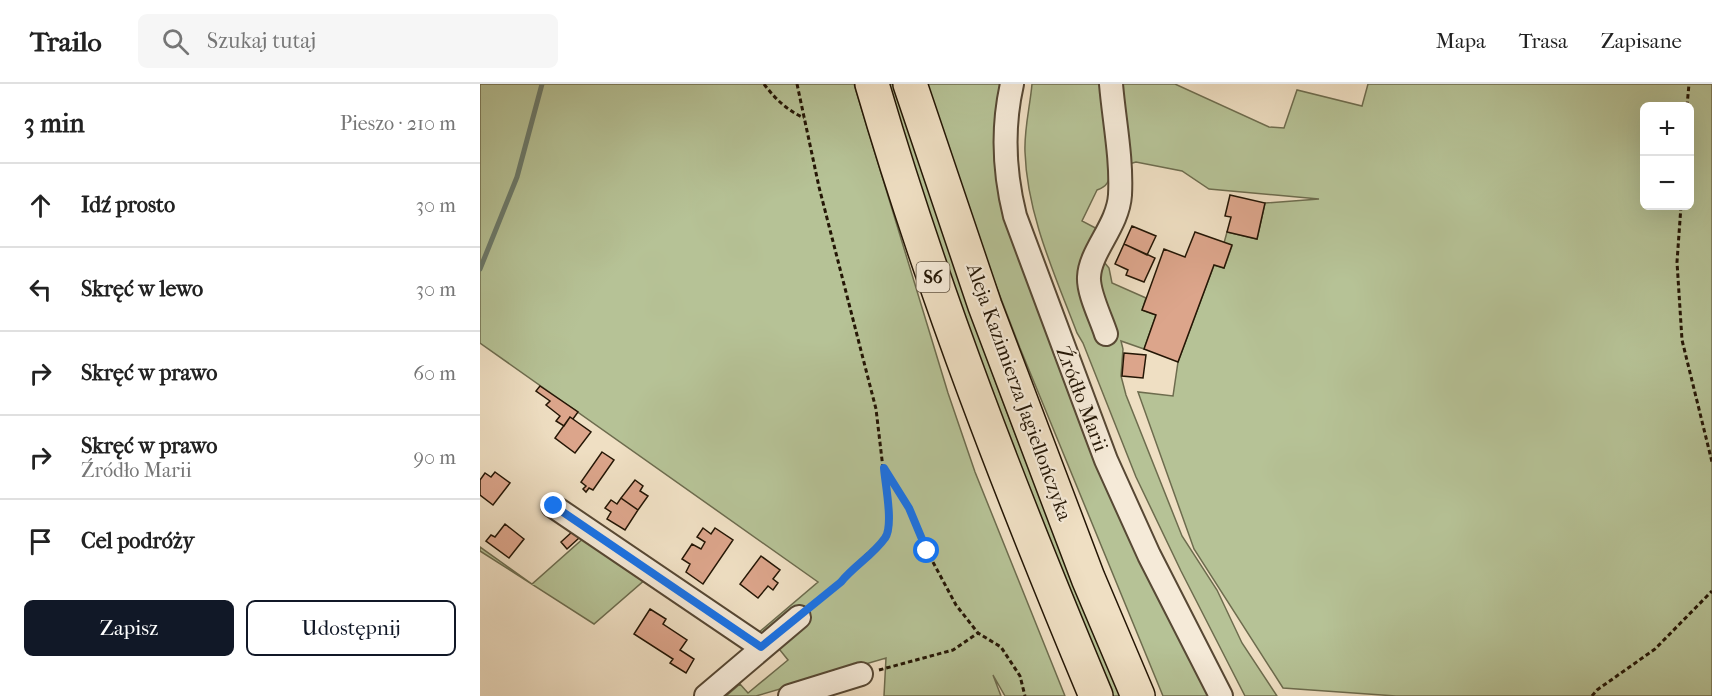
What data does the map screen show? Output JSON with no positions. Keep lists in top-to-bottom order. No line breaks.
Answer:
{"streets":{"highway":["S6","Aleja Kazimierza Jagiellończyka"],"street":["Źródło Marii"]},"page":{"header":"Trailo","search":"Szukaj tutaj","nav":["Mapa","Trasa","Zapisane"],"heading":["3 min","Pieszo · 210 m"],"map_buttons":["+","−"],"list":[["Idź prosto","30 m"],["Skręć w lewo","30 m"],["Skręć w prawo","60 m"],["Skręć w prawo","Źródło Marii","90 m"],"Cel podróży"],"buttons":["Zapisz","Udostępnij"]}}
